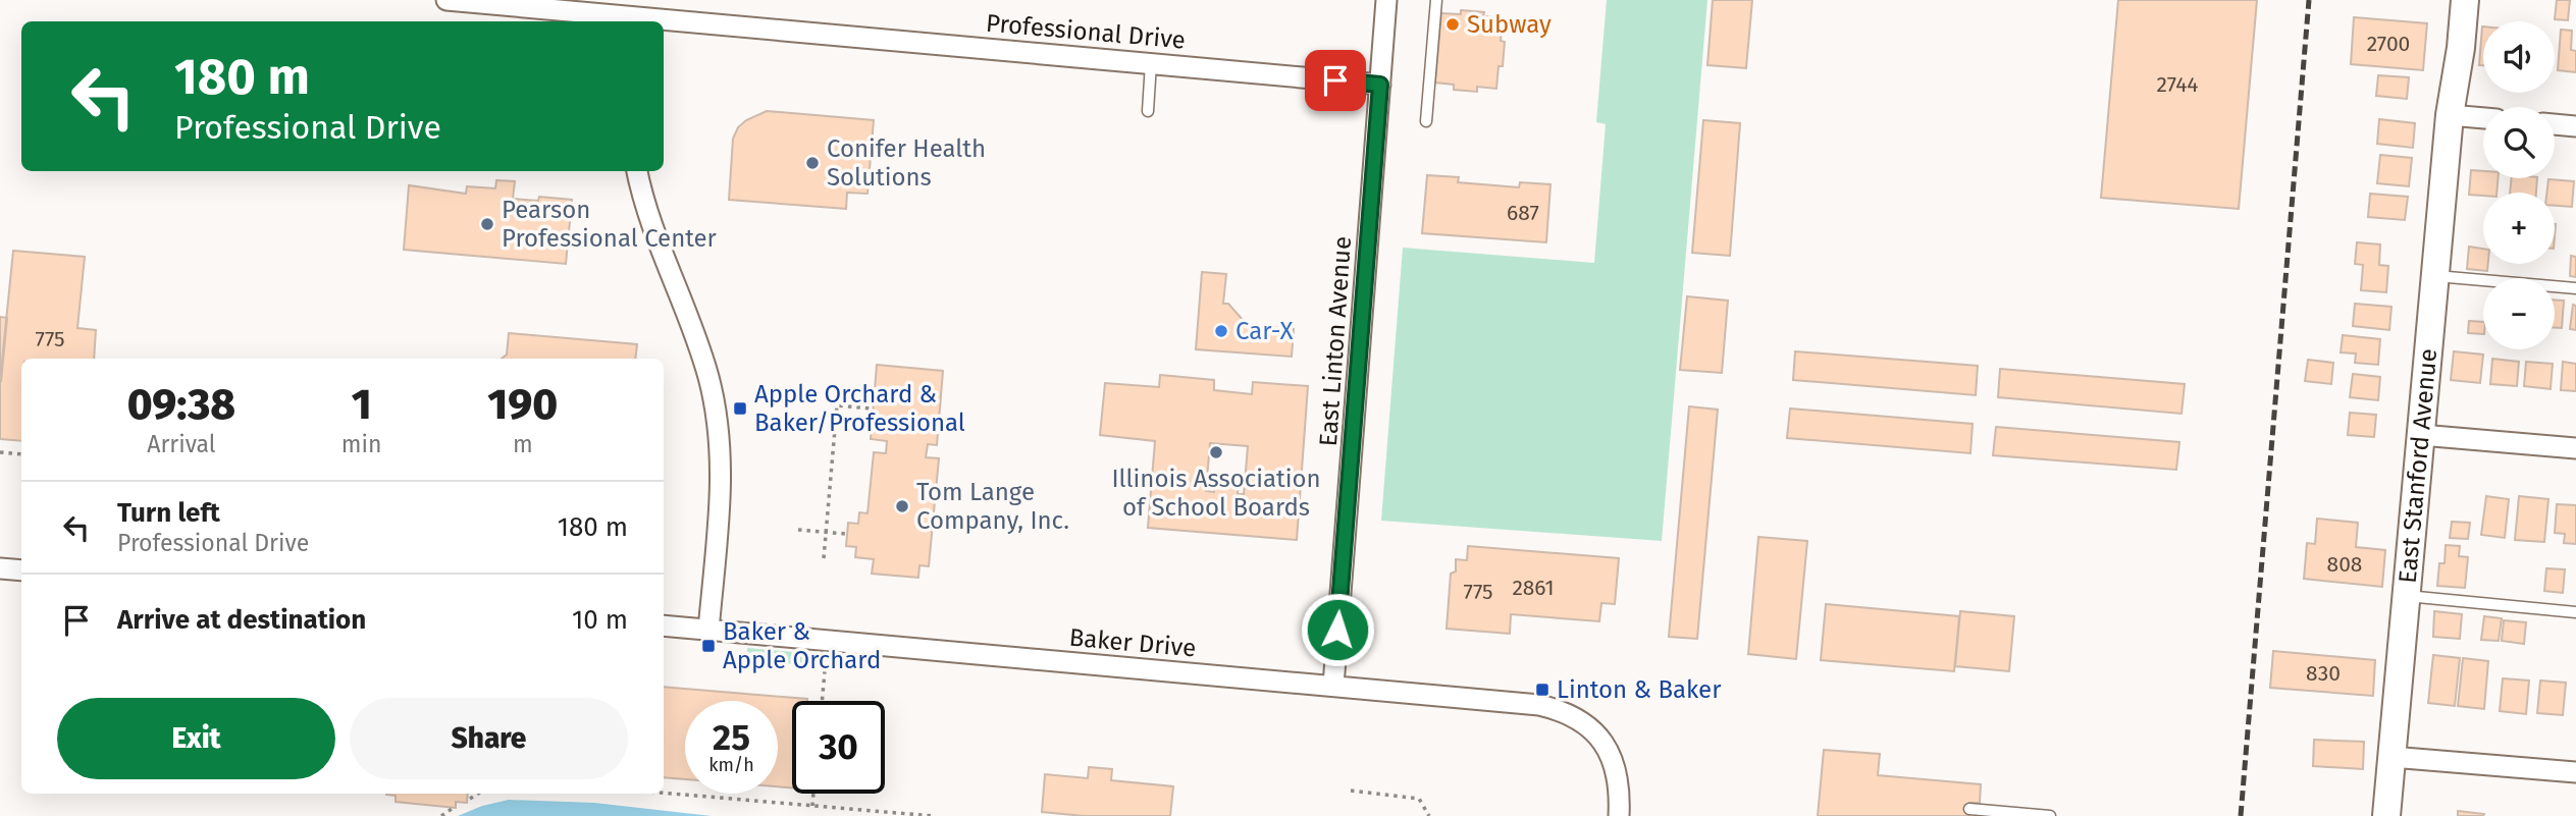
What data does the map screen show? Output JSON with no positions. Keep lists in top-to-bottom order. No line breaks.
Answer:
{"streets":{"main road":["East Stanford Avenue"],"street":["Professional Drive","East Linton Avenue","Baker Drive"]},"crossings":[["Professional Drive","East Linton Avenue"],["East Linton Avenue","Baker Drive"]],"places":{"other":["Subway","Conifer Health Solutions","Pearson Professional Center","Car-X","Illinois Association of School Boards","Tom Lange Company, Inc."],"transit":["Apple Orchard & Baker/Professional","Baker & Apple Orchard","Linton & Baker"]},"house_numbers":["2700","2744","687","775","808","2861","775","830"],"page":{"map_buttons":["+","−"],"turn":["180 m","Professional Drive"],"eta":["09:38","Arrival","1","min","190","m"],"list":[{"name":"Turn left","note":"Professional Drive","value":"180 m"},{"name":"Arrive at destination","value":"10 m"}],"buttons":["Exit","Share"],"speed":"25 km/h","limit":"30"}}
